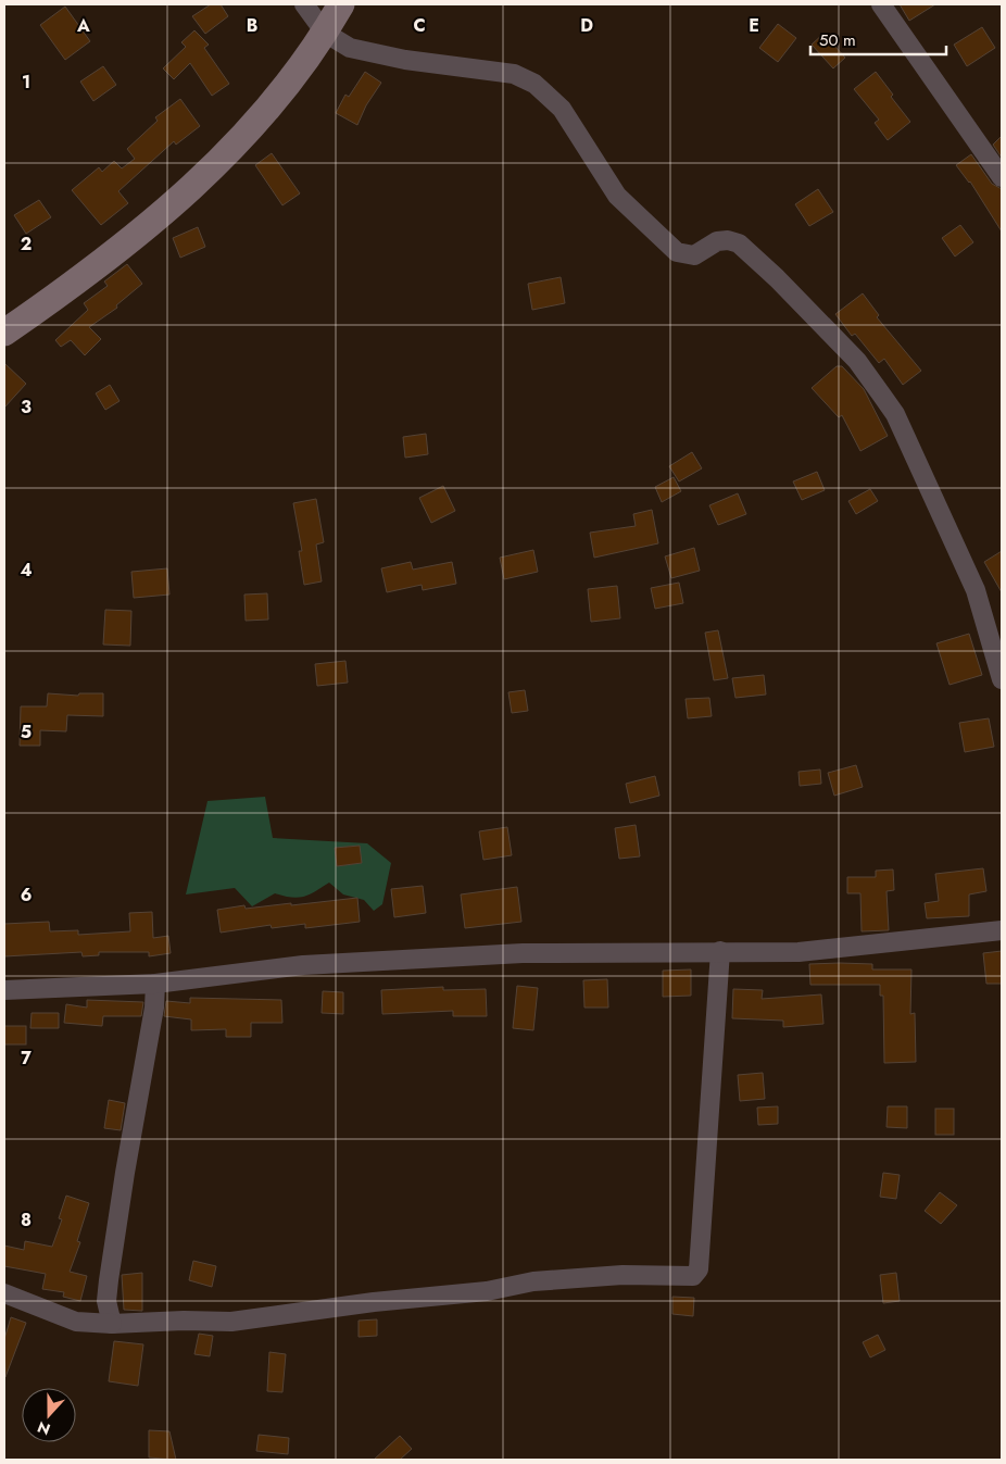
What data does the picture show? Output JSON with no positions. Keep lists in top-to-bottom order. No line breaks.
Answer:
{"scale_bar":"50 m","north":"bottom","grid":{"columns":["A","B","C","D","E"],"rows":["1","2","3","4","5","6","7","8"]}}
